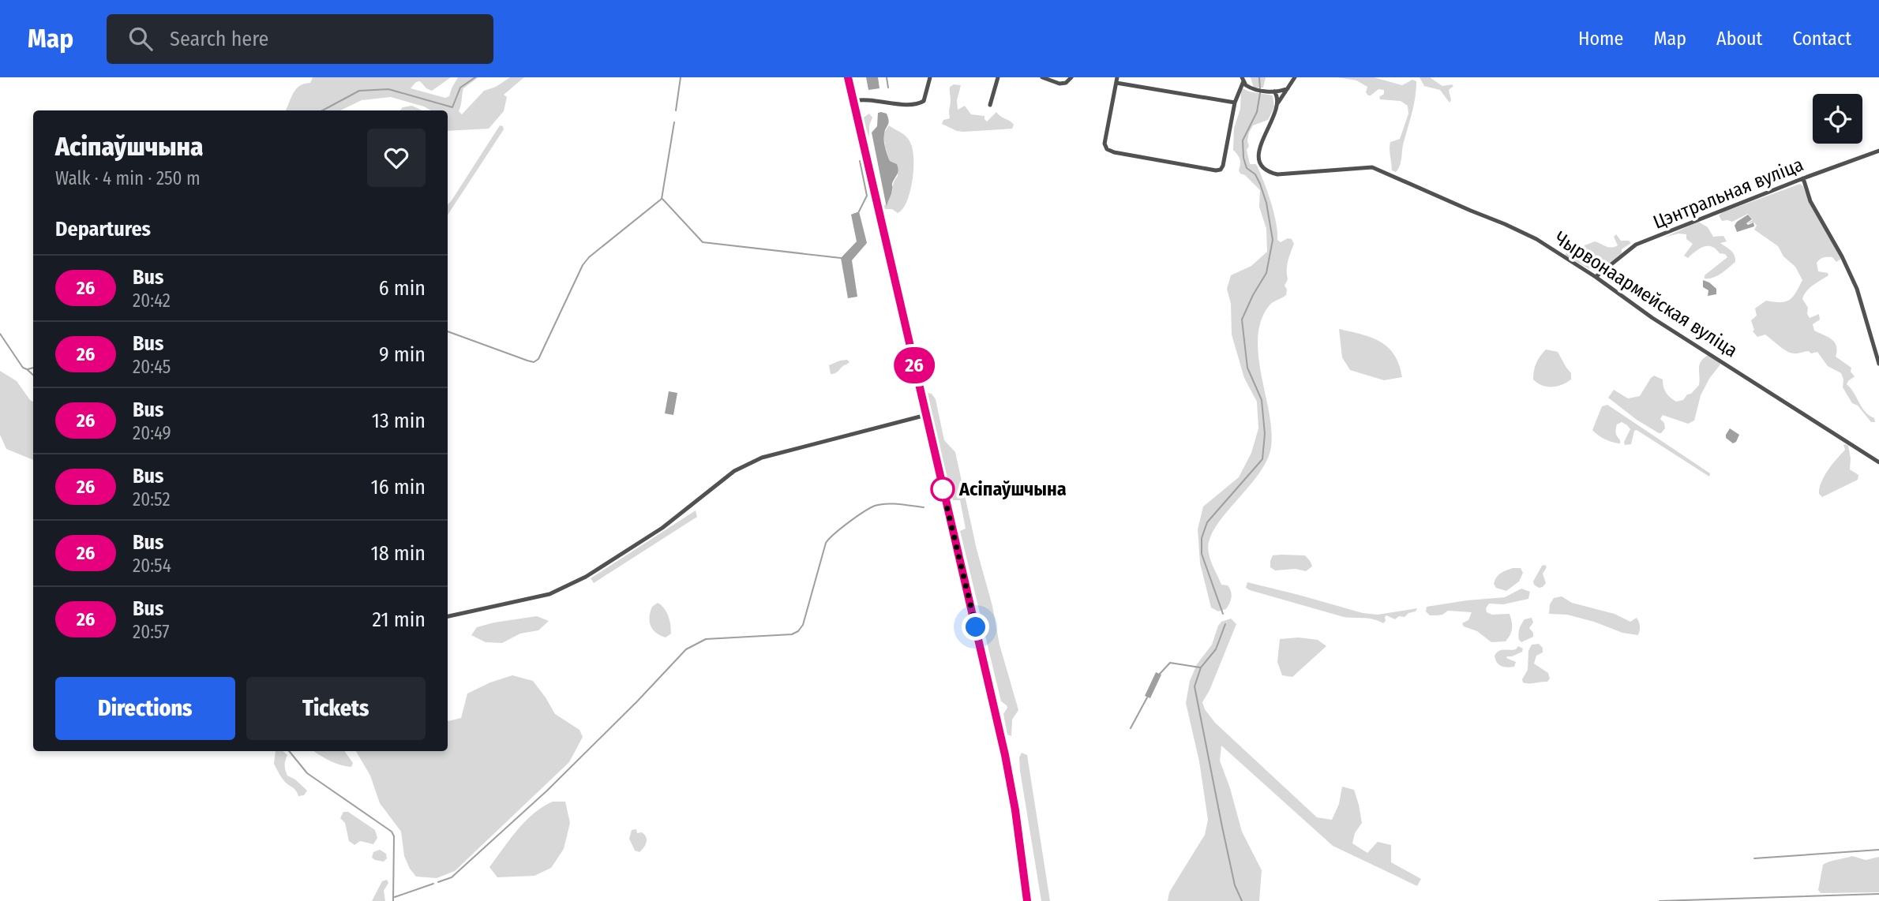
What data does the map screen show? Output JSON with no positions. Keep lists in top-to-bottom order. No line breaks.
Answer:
{"streets":{"street":["Цэнтральная вуліца","Чырвонаармейская вуліца"]},"crossings":[["Цэнтральная вуліца","Чырвонаармейская вуліца"]],"places":["Асіпаўшчына"],"lines":["bus line 26"],"page":{"header":"Map","search":"Search here","nav":["Home","Map","About","Contact"],"on_map":"26","heading":[["Асіпаўшчына","Walk · 4 min · 250 m"],"Departures"],"list":[{"mark":"26","name":"Bus","note":"20:42","value":"6 min"},{"mark":"26","name":"Bus","note":"20:45","value":"9 min"},{"mark":"26","name":"Bus","note":"20:49","value":"13 min"},{"mark":"26","name":"Bus","note":"20:52","value":"16 min"},{"mark":"26","name":"Bus","note":"20:54","value":"18 min"},{"mark":"26","name":"Bus","note":"20:57","value":"21 min"}],"buttons":["Directions","Tickets"]}}
